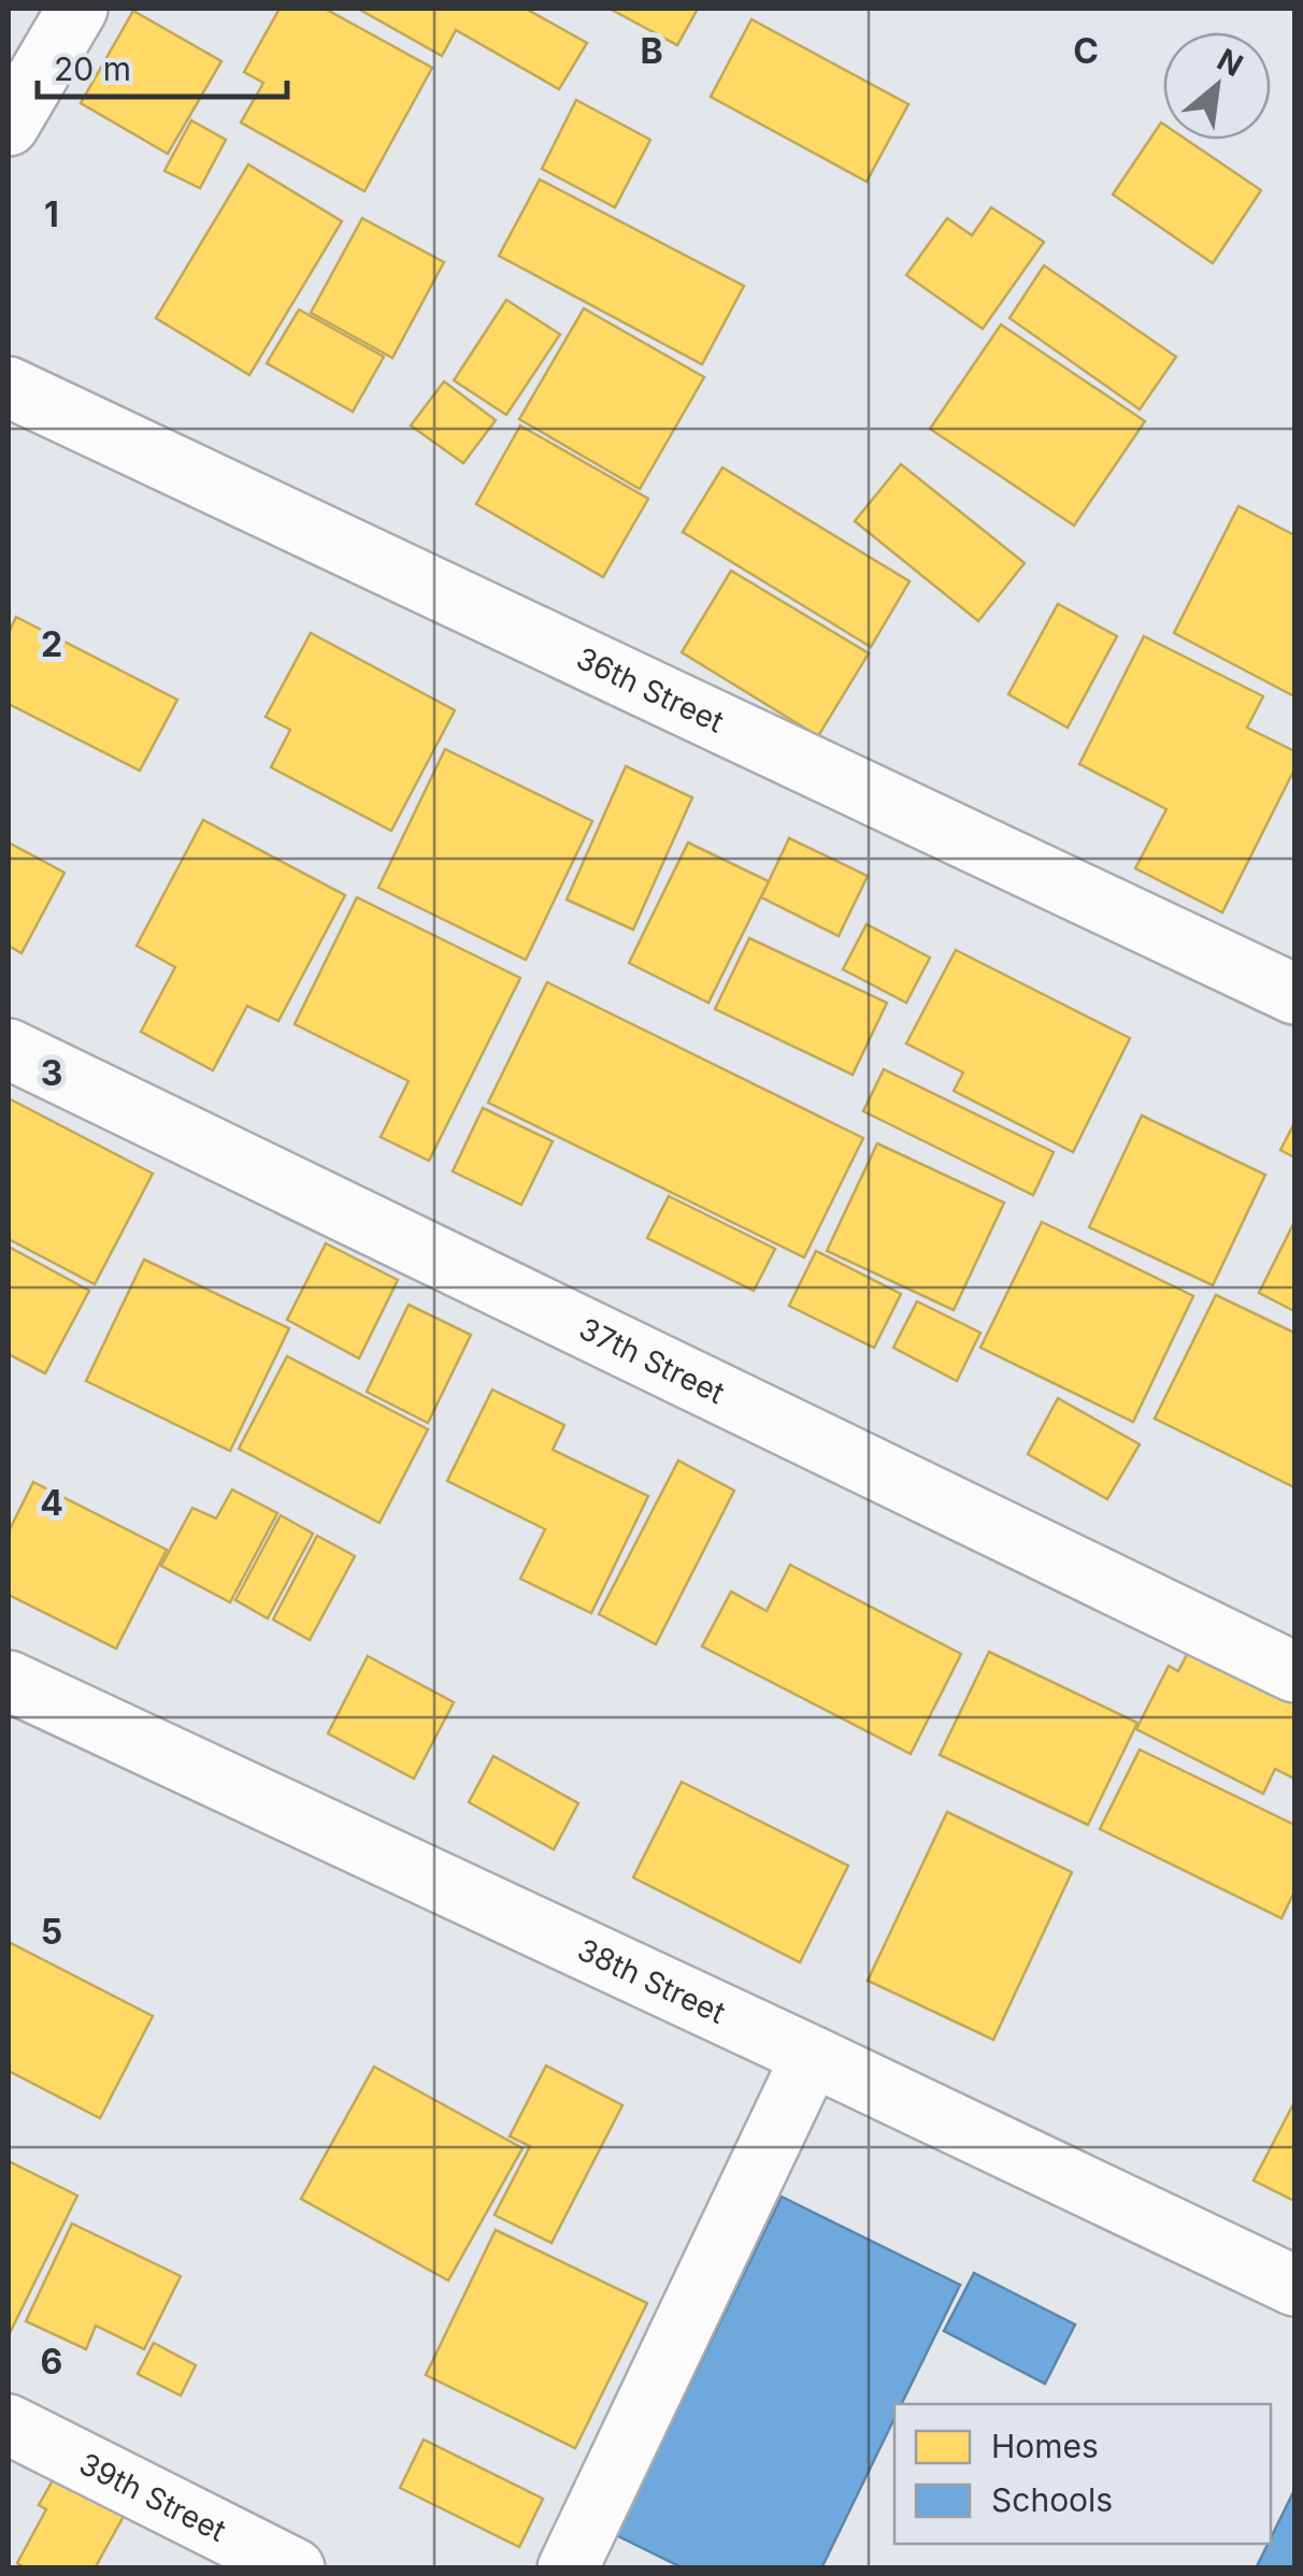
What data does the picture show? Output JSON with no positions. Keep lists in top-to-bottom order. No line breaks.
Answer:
{"streets":{"street":["36th Street","37th Street","38th Street","39th Street"]},"legend":["Homes","Schools"],"scale_bar":"20 m","north":"top right","grid":{"columns":["B","C"],"rows":["1","2","3","4","5","6"]}}
